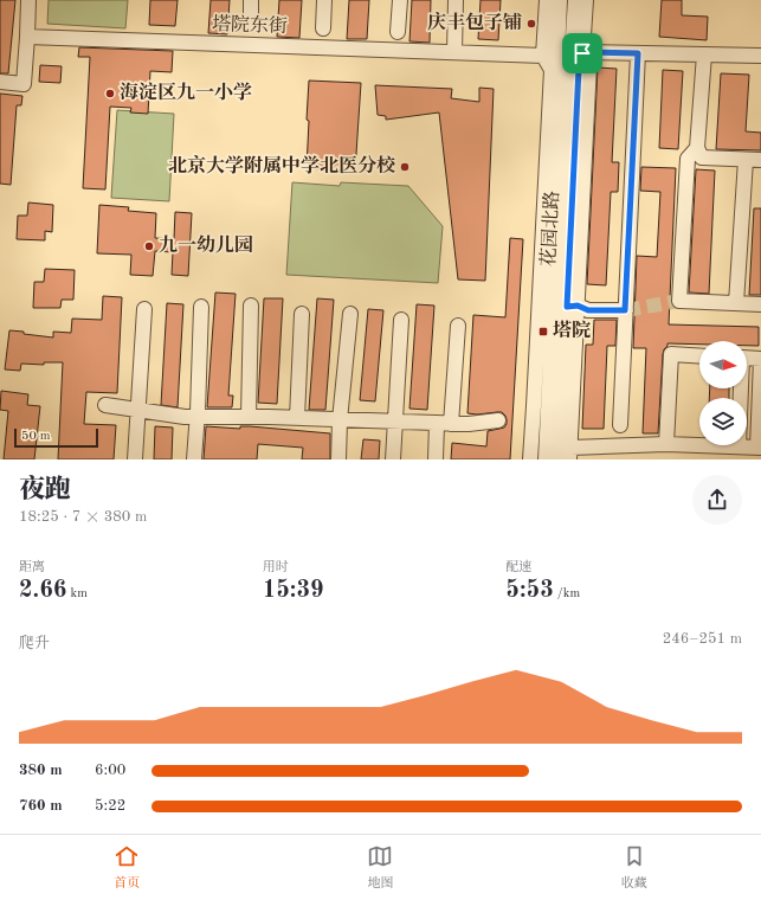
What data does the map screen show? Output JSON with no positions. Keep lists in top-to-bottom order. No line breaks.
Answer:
{"streets":{"street":["塔院东街","花园北路"]},"crossings":[["塔院东街","花园北路"]],"places":{"other":["庆丰包子铺","海淀区九一小学","北京大学附属中学北医分校","九一幼儿园"],"transit":["塔院"]},"scale_bar":"50 m","north":"right","page":{"scale":"50 m","heading":["夜跑","18:25 · 7 × 380 m"],"stats":[["距离","2.66 km"],["用时","15:39"],["配速","5:53 /km"]],"chart":["爬升","246–251 m"],"list":[{"name":"380 m","note":"6:00"},{"name":"760 m","note":"5:22"}],"tabs":["首页","地图","收藏"]}}
